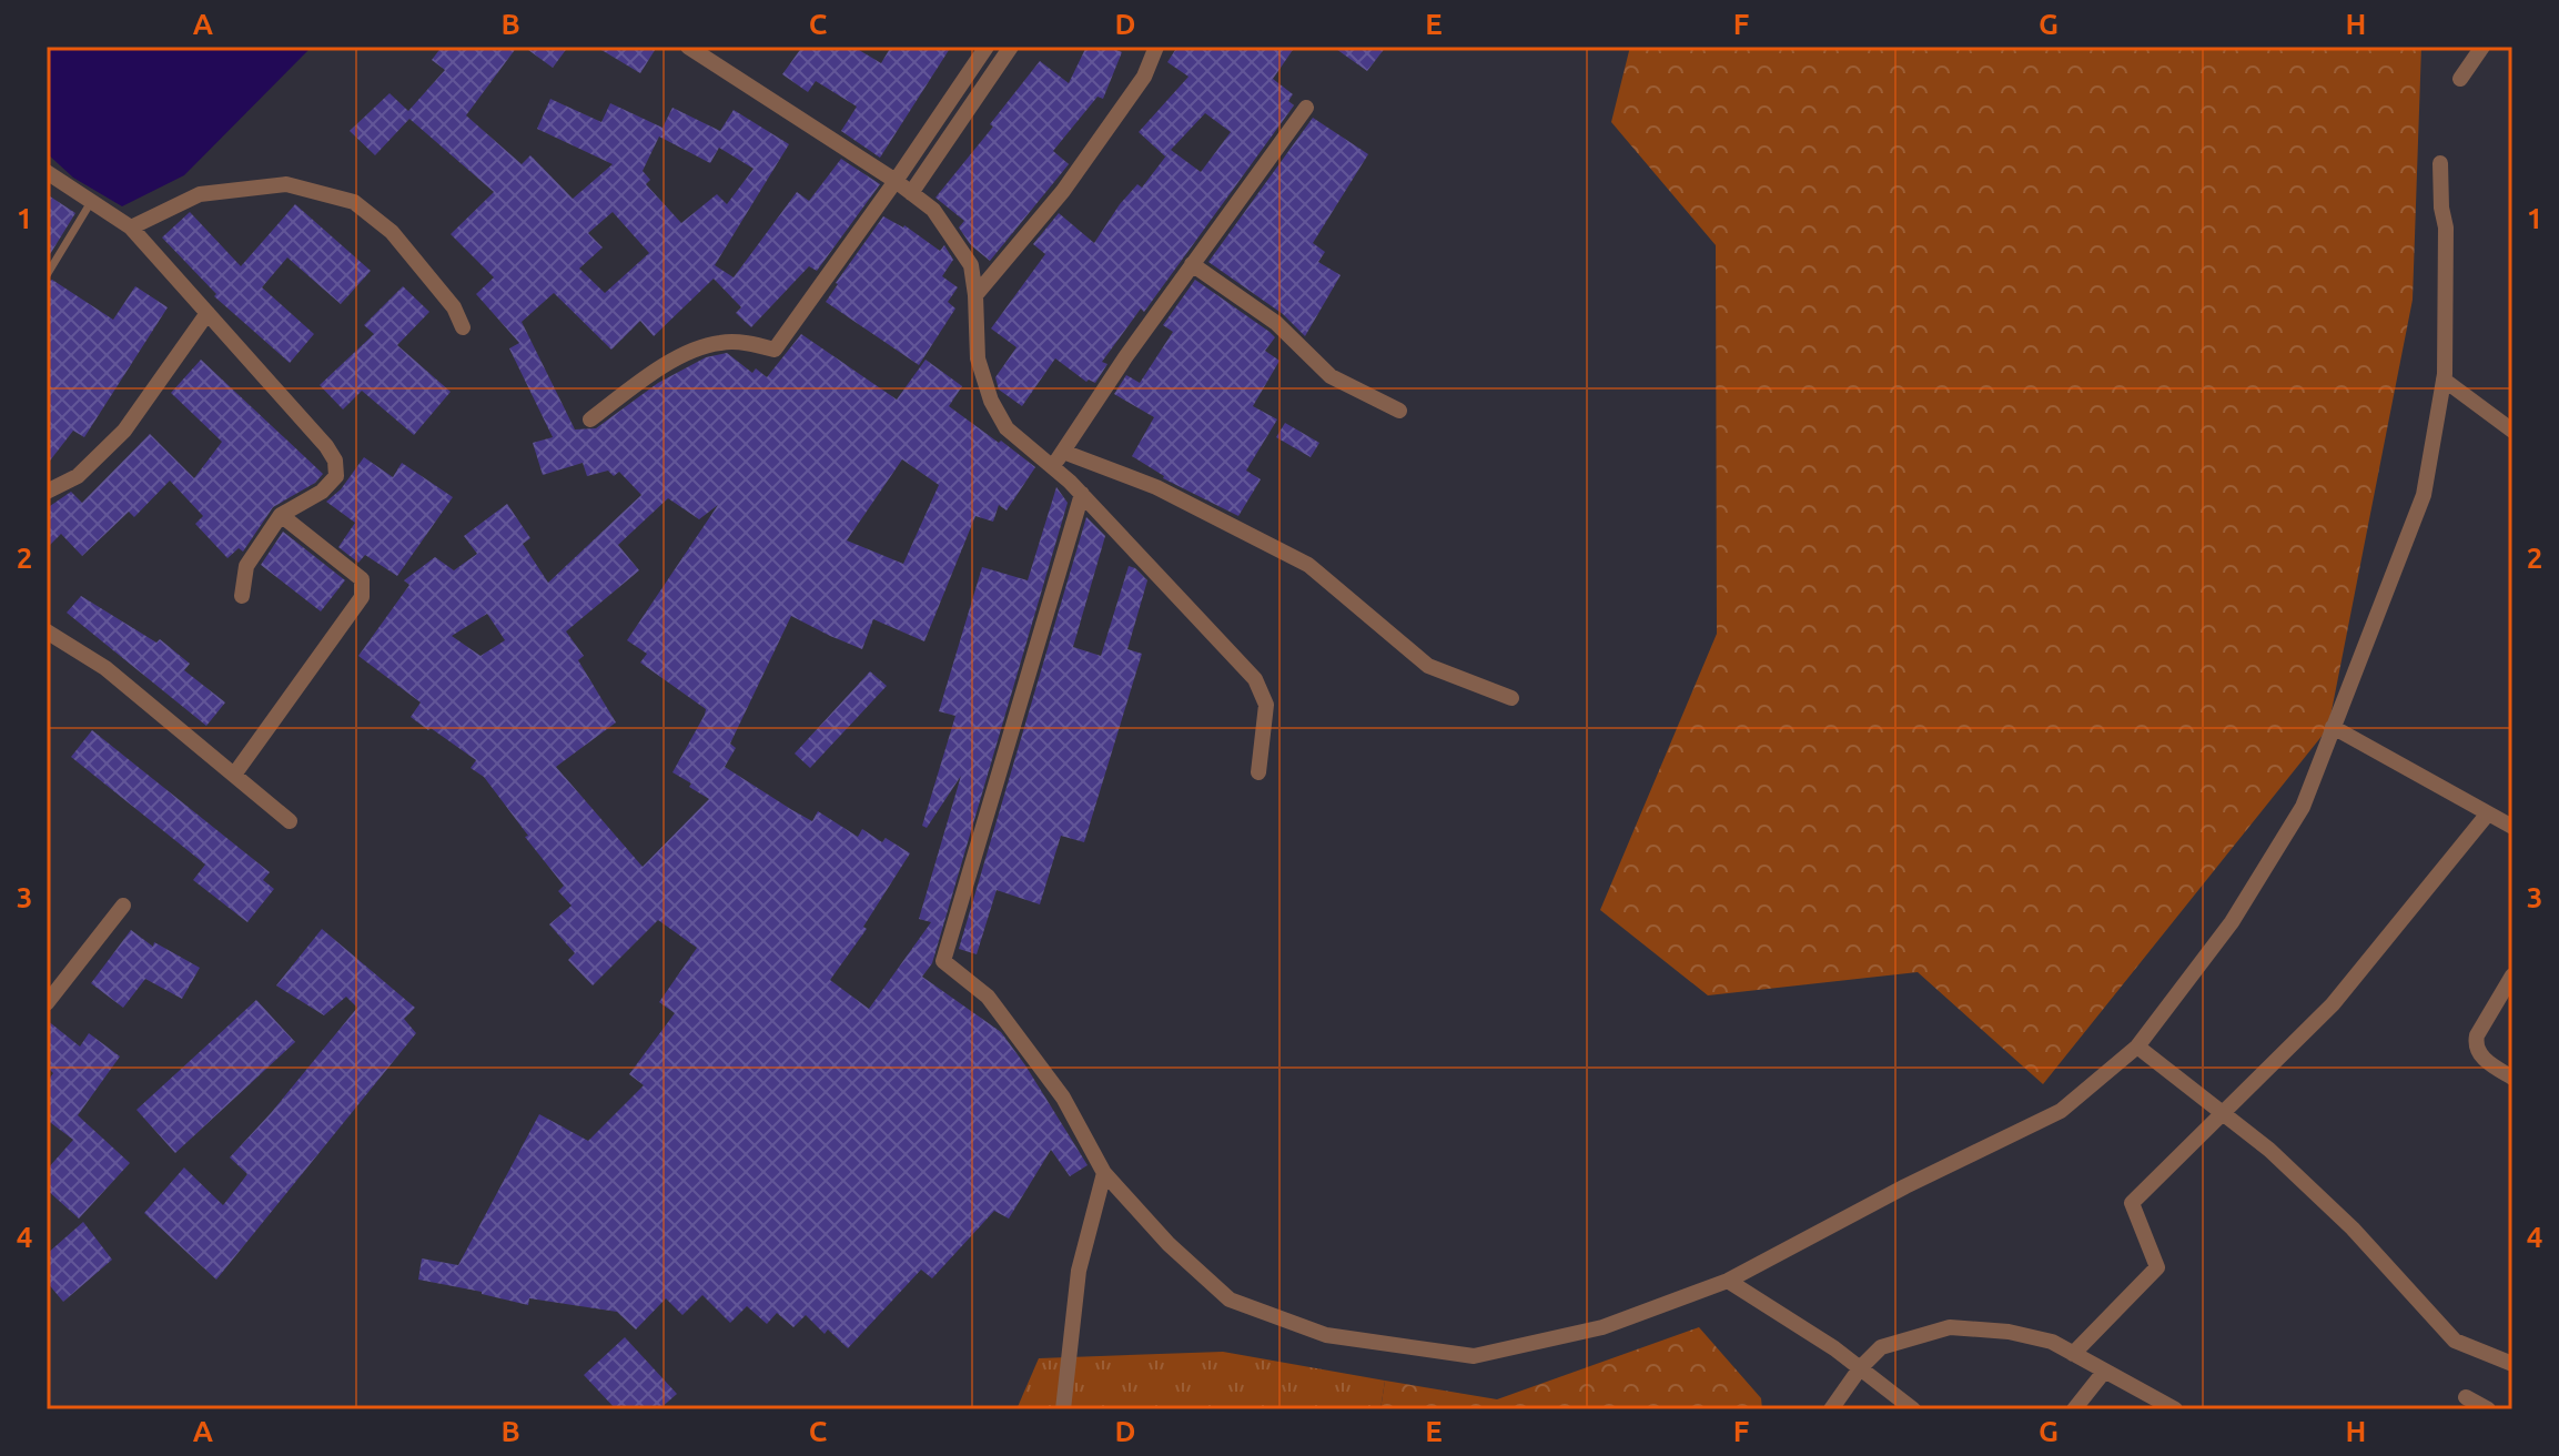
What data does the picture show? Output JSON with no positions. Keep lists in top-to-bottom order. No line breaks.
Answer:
{"grid":{"columns":["A","B","C","D","E","F","G","H"],"rows":["1","2","3","4"]}}
